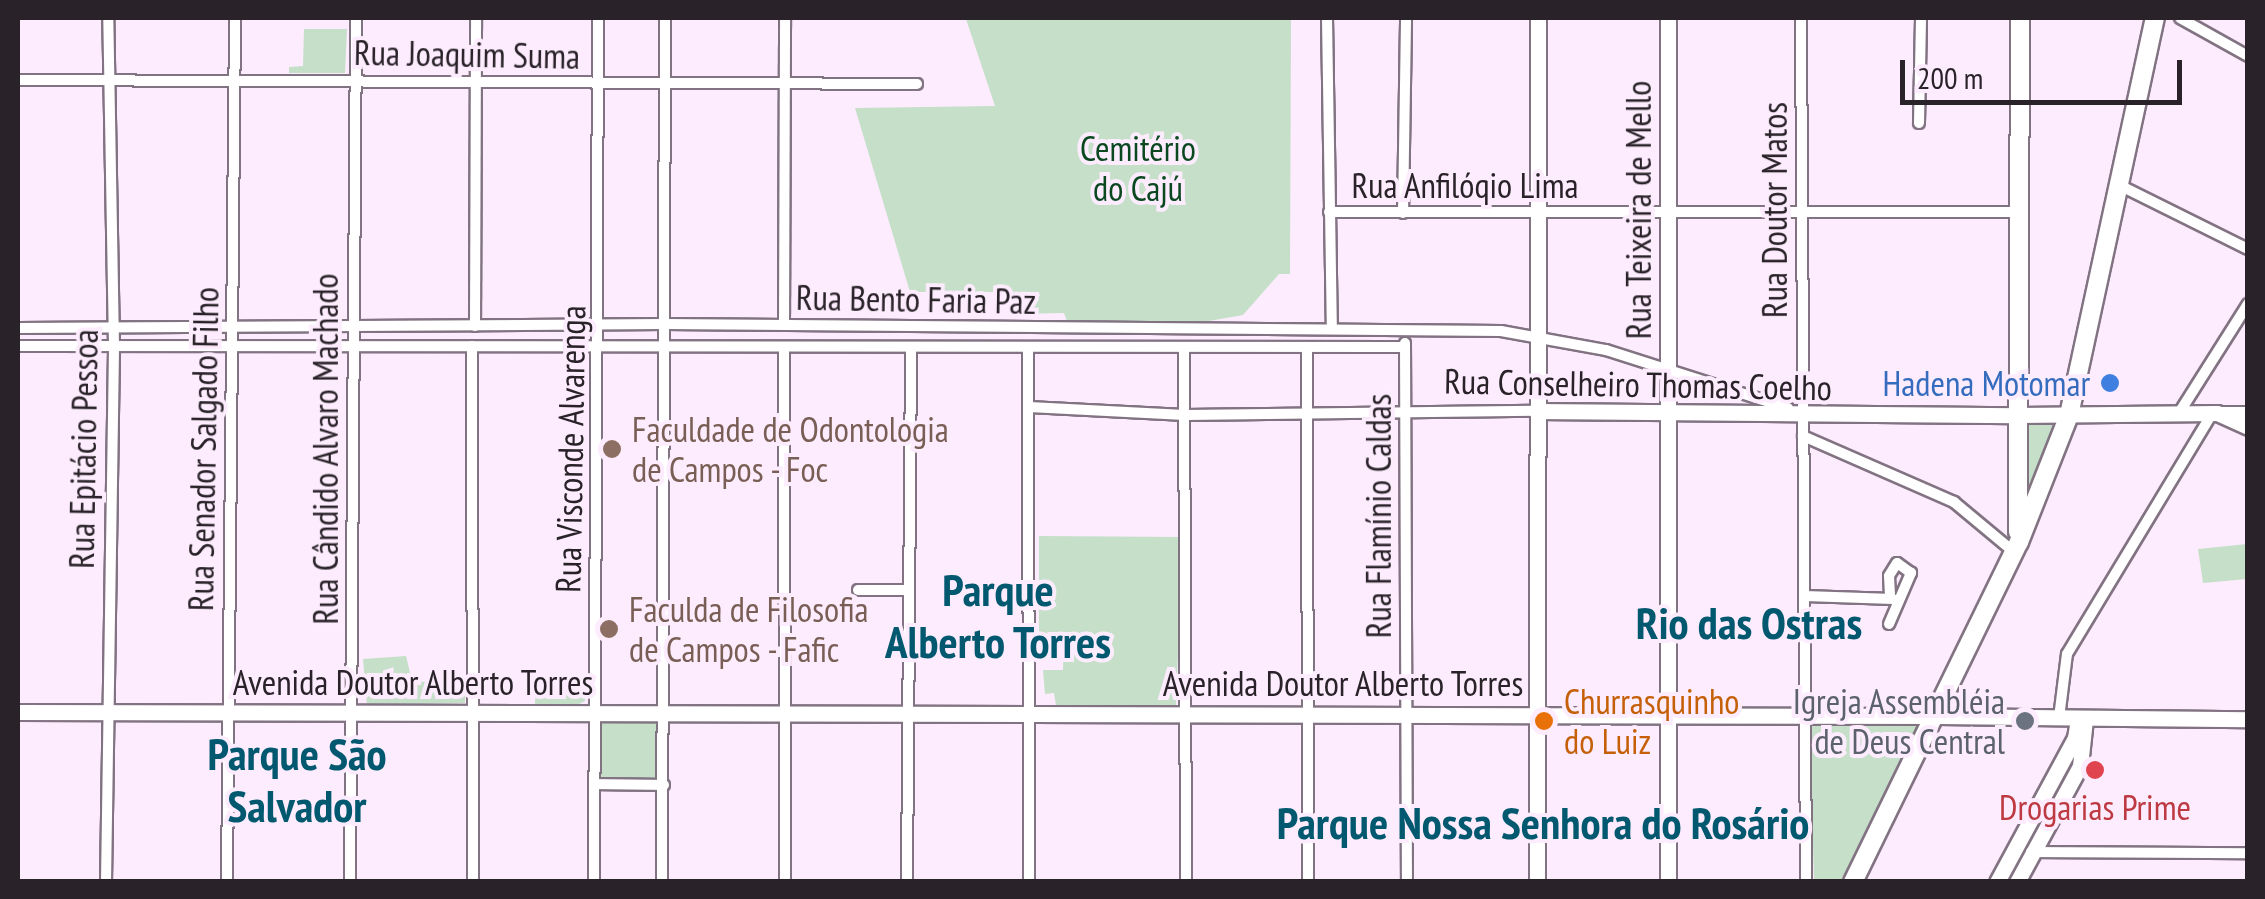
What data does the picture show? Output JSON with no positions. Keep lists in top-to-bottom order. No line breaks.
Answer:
{"streets":{"main road":["Rua Teixeira de Mello","Rua Conselheiro Thomas Coelho","Avenida Doutor Alberto Torres"],"street":["Rua Joaquim Suma","Rua Anfilóqio Lima","Rua Doutor Matos","Rua Bento Faria Paz","Rua Epitácio Pessoa","Rua Senador Salgado Filho","Rua Cândido Alvaro Machado","Rua Visconde Alvarenga","Rua Flamínio Caldas"]},"crossings":[["Rua Joaquim Suma","Rua Epitácio Pessoa"],["Rua Joaquim Suma","Rua Senador Salgado Filho"],["Rua Joaquim Suma","Rua Cândido Alvaro Machado"],["Rua Joaquim Suma","Rua Visconde Alvarenga"],["Rua Anfilóqio Lima","Rua Teixeira de Mello"],["Rua Anfilóqio Lima","Rua Doutor Matos"],["Rua Teixeira de Mello","Rua Bento Faria Paz"],["Rua Teixeira de Mello","Rua Conselheiro Thomas Coelho"],["Rua Teixeira de Mello","Avenida Doutor Alberto Torres"],["Rua Doutor Matos","Rua Bento Faria Paz"],["Rua Doutor Matos","Rua Conselheiro Thomas Coelho"],["Rua Doutor Matos","Avenida Doutor Alberto Torres"],["Rua Bento Faria Paz","Rua Conselheiro Thomas Coelho"],["Rua Bento Faria Paz","Rua Epitácio Pessoa"],["Rua Bento Faria Paz","Rua Senador Salgado Filho"],["Rua Bento Faria Paz","Rua Cândido Alvaro Machado"],["Rua Bento Faria Paz","Rua Visconde Alvarenga"],["Rua Bento Faria Paz","Rua Flamínio Caldas"],["Rua Conselheiro Thomas Coelho","Rua Flamínio Caldas"],["Rua Epitácio Pessoa","Avenida Doutor Alberto Torres"],["Rua Senador Salgado Filho","Avenida Doutor Alberto Torres"],["Rua Cândido Alvaro Machado","Avenida Doutor Alberto Torres"],["Rua Visconde Alvarenga","Avenida Doutor Alberto Torres"],["Rua Flamínio Caldas","Avenida Doutor Alberto Torres"]],"districts":["Parque Alberto Torres","Rio das Ostras","Parque São Salvador","Parque Nossa Senhora do Rosário"],"parks":["Cemitério do Cajú"],"places":["Hadena Motomar","Faculdade de Odontologia de Campos - Foc","Faculda de Filosofia de Campos - Fafic","Churrasquinho do Luiz","Igreja Assembléia de Deus Central","Drogarias Prime"],"scale_bar":"200 m"}
